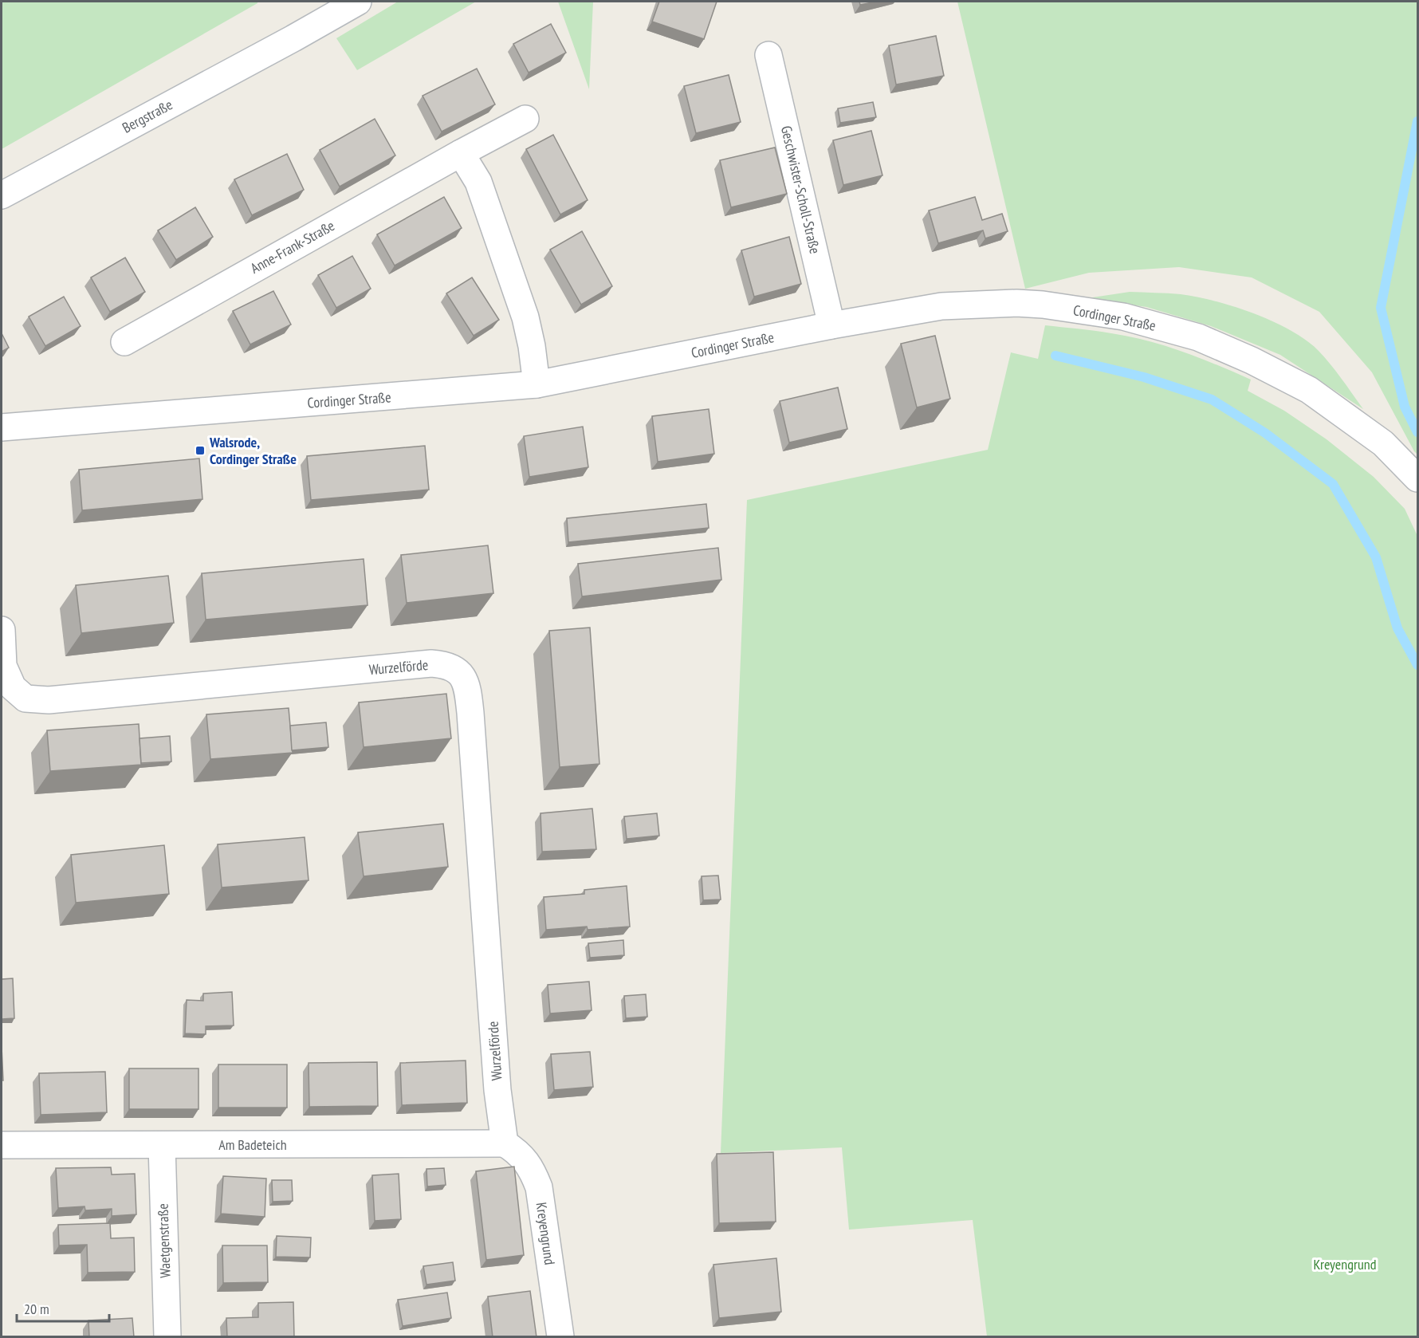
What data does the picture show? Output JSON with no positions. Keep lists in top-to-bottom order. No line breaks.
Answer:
{"streets":{"street":["Bergstraße","Geschwister-Scholl-Straße","Anne-Frank-Straße","Cordinger Straße","Wurzelförde","Am Badeteich","Kreyengrund","Waetgenstraße"]},"crossings":[["Geschwister-Scholl-Straße","Cordinger Straße"],["Wurzelförde","Am Badeteich"],["Wurzelförde","Kreyengrund"],["Am Badeteich","Kreyengrund"],["Am Badeteich","Waetgenstraße"]],"parks":["Kreyengrund"],"places":{"transit":["Walsrode, Cordinger Straße"]},"scale_bar":"20 m"}
